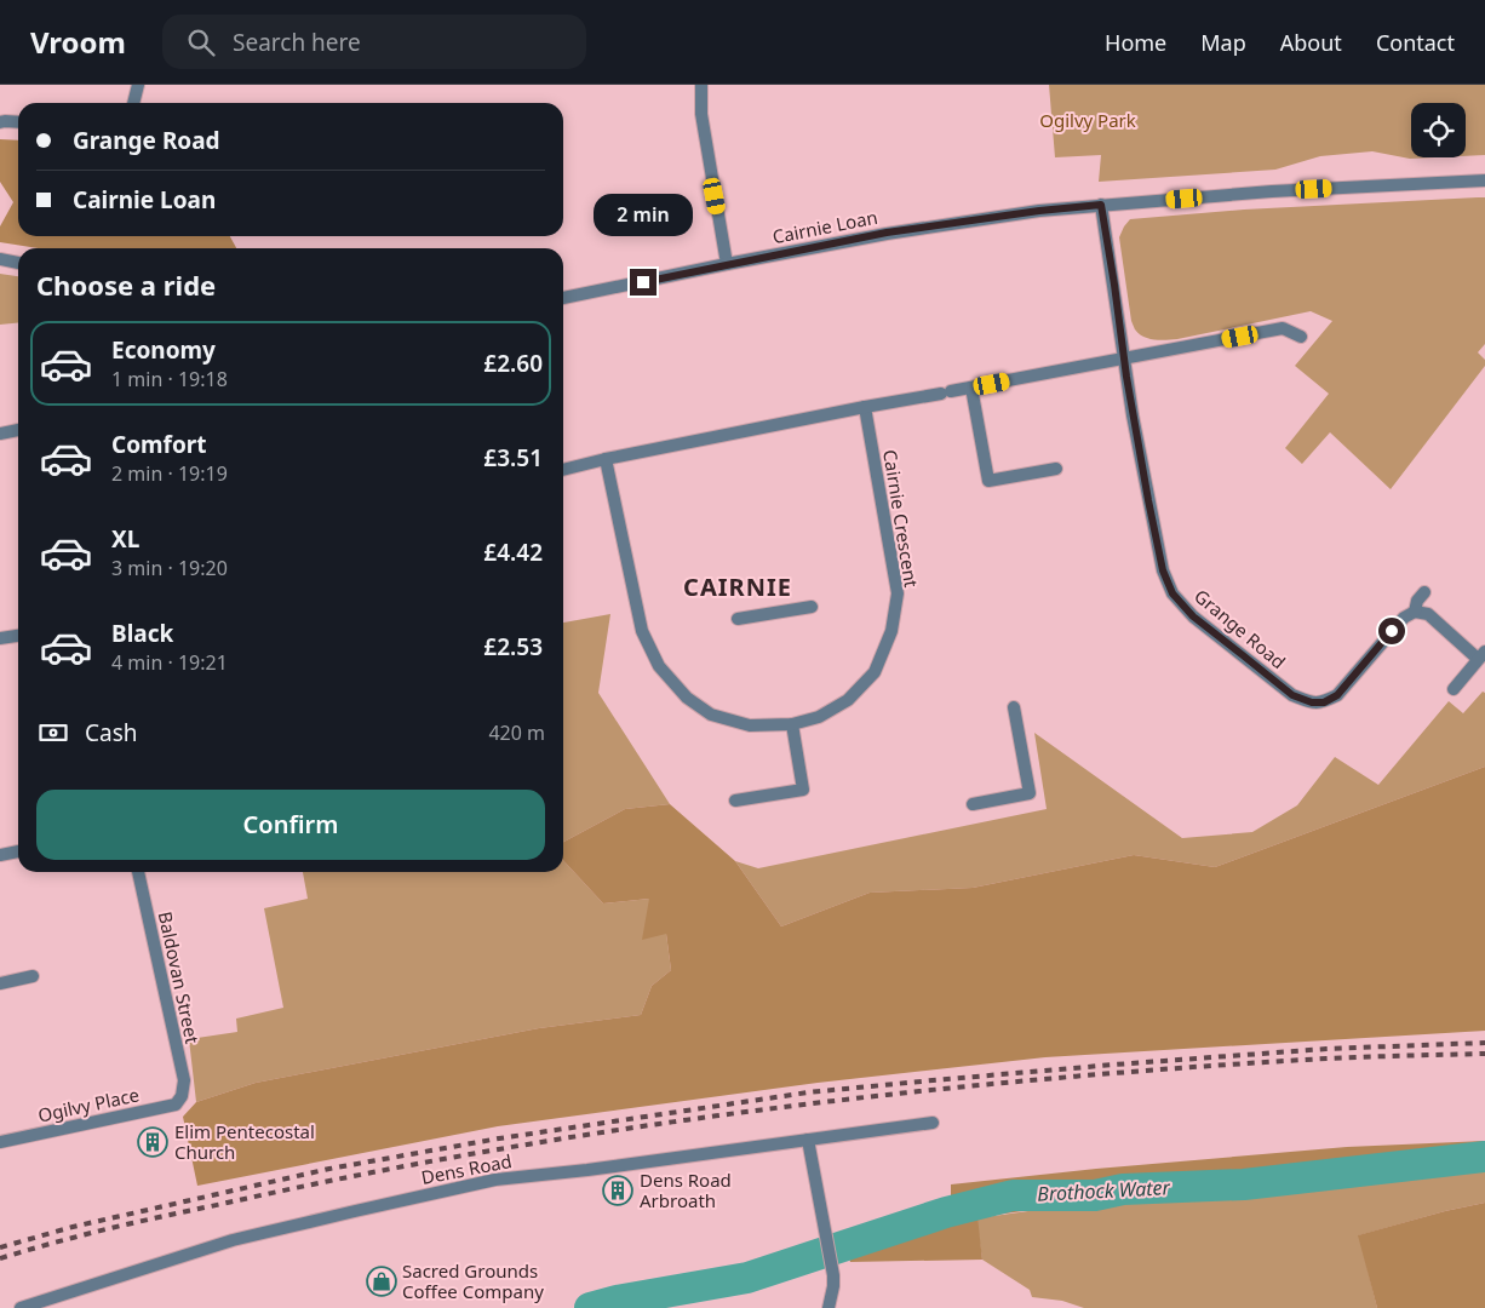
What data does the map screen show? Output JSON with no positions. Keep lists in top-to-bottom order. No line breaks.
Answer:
{"streets":{"street":["Cairnie Loan","Cairnie Crescent","Grange Road","Baldovan Street","Ogilvy Place","Dens Road"]},"crossings":[["Cairnie Loan","Grange Road"],["Baldovan Street","Ogilvy Place"]],"districts":["CAIRNIE"],"water":["Brothock Water"],"parks":["Ogilvy Park"],"places":{"building":["Elim Pentecostal Church","Dens Road Arbroath"],"shop":["Sacred Grounds Coffee Company"]},"page":{"header":"Vroom","search":"Search here","nav":["Home","Map","About","Contact"],"banner":["Grange Road","Cairnie Loan"],"bubble":"2 min","heading":"Choose a ride","list":[{"name":"Economy","note":"1 min · 19:18","value":"£2.60"},{"name":"Comfort","note":"2 min · 19:19","value":"£3.51"},{"name":"XL","note":"3 min · 19:20","value":"£4.42"},{"name":"Black","note":"4 min · 19:21","value":"£2.53"}],"pay":["Cash","420 m"],"buttons":"Confirm"}}
